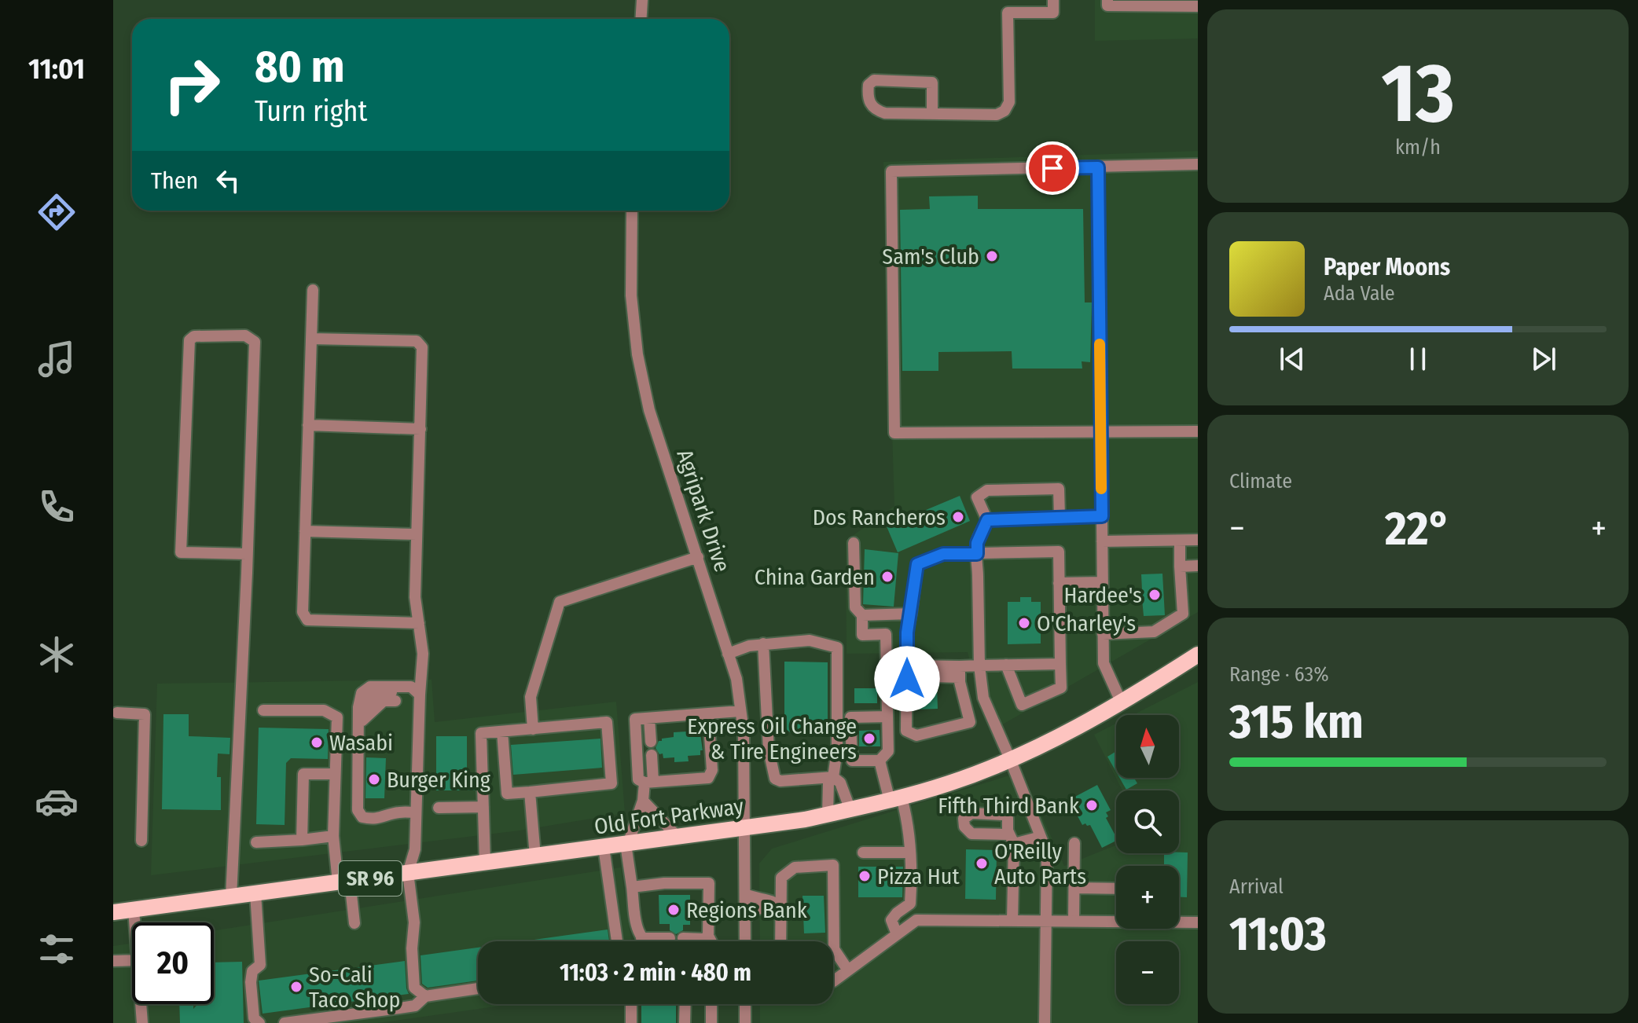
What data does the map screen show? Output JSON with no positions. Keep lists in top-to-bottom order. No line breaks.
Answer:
{"streets":{"main road":["Old Fort Parkway","SR 96"],"street":["Agripark Drive"]},"crossings":[["Agripark Drive","Old Fort Parkway"]],"places":["Sam's Club","Dos Rancheros","China Garden","Hardee's","O'Charley's","Express Oil Change & Tire Engineers","Wasabi","Burger King","Fifth Third Bank","O'Reilly Auto Parts","Pizza Hut","Regions Bank","So-Cali Taco Shop"],"north":"top","page":{"tabs":"11:01","tile":[["13","km/h"],"Climate",["Range · 63%","315 km"],["Arrival","11:03"]],"turn":["80 m","Turn right"],"then":"Then","song":["Paper Moons","Ada Vale"],"heat":["−","22°","+"],"map_buttons":["+","−"],"limit":"20","trip":"11:03 · 2 min · 480 m"}}
